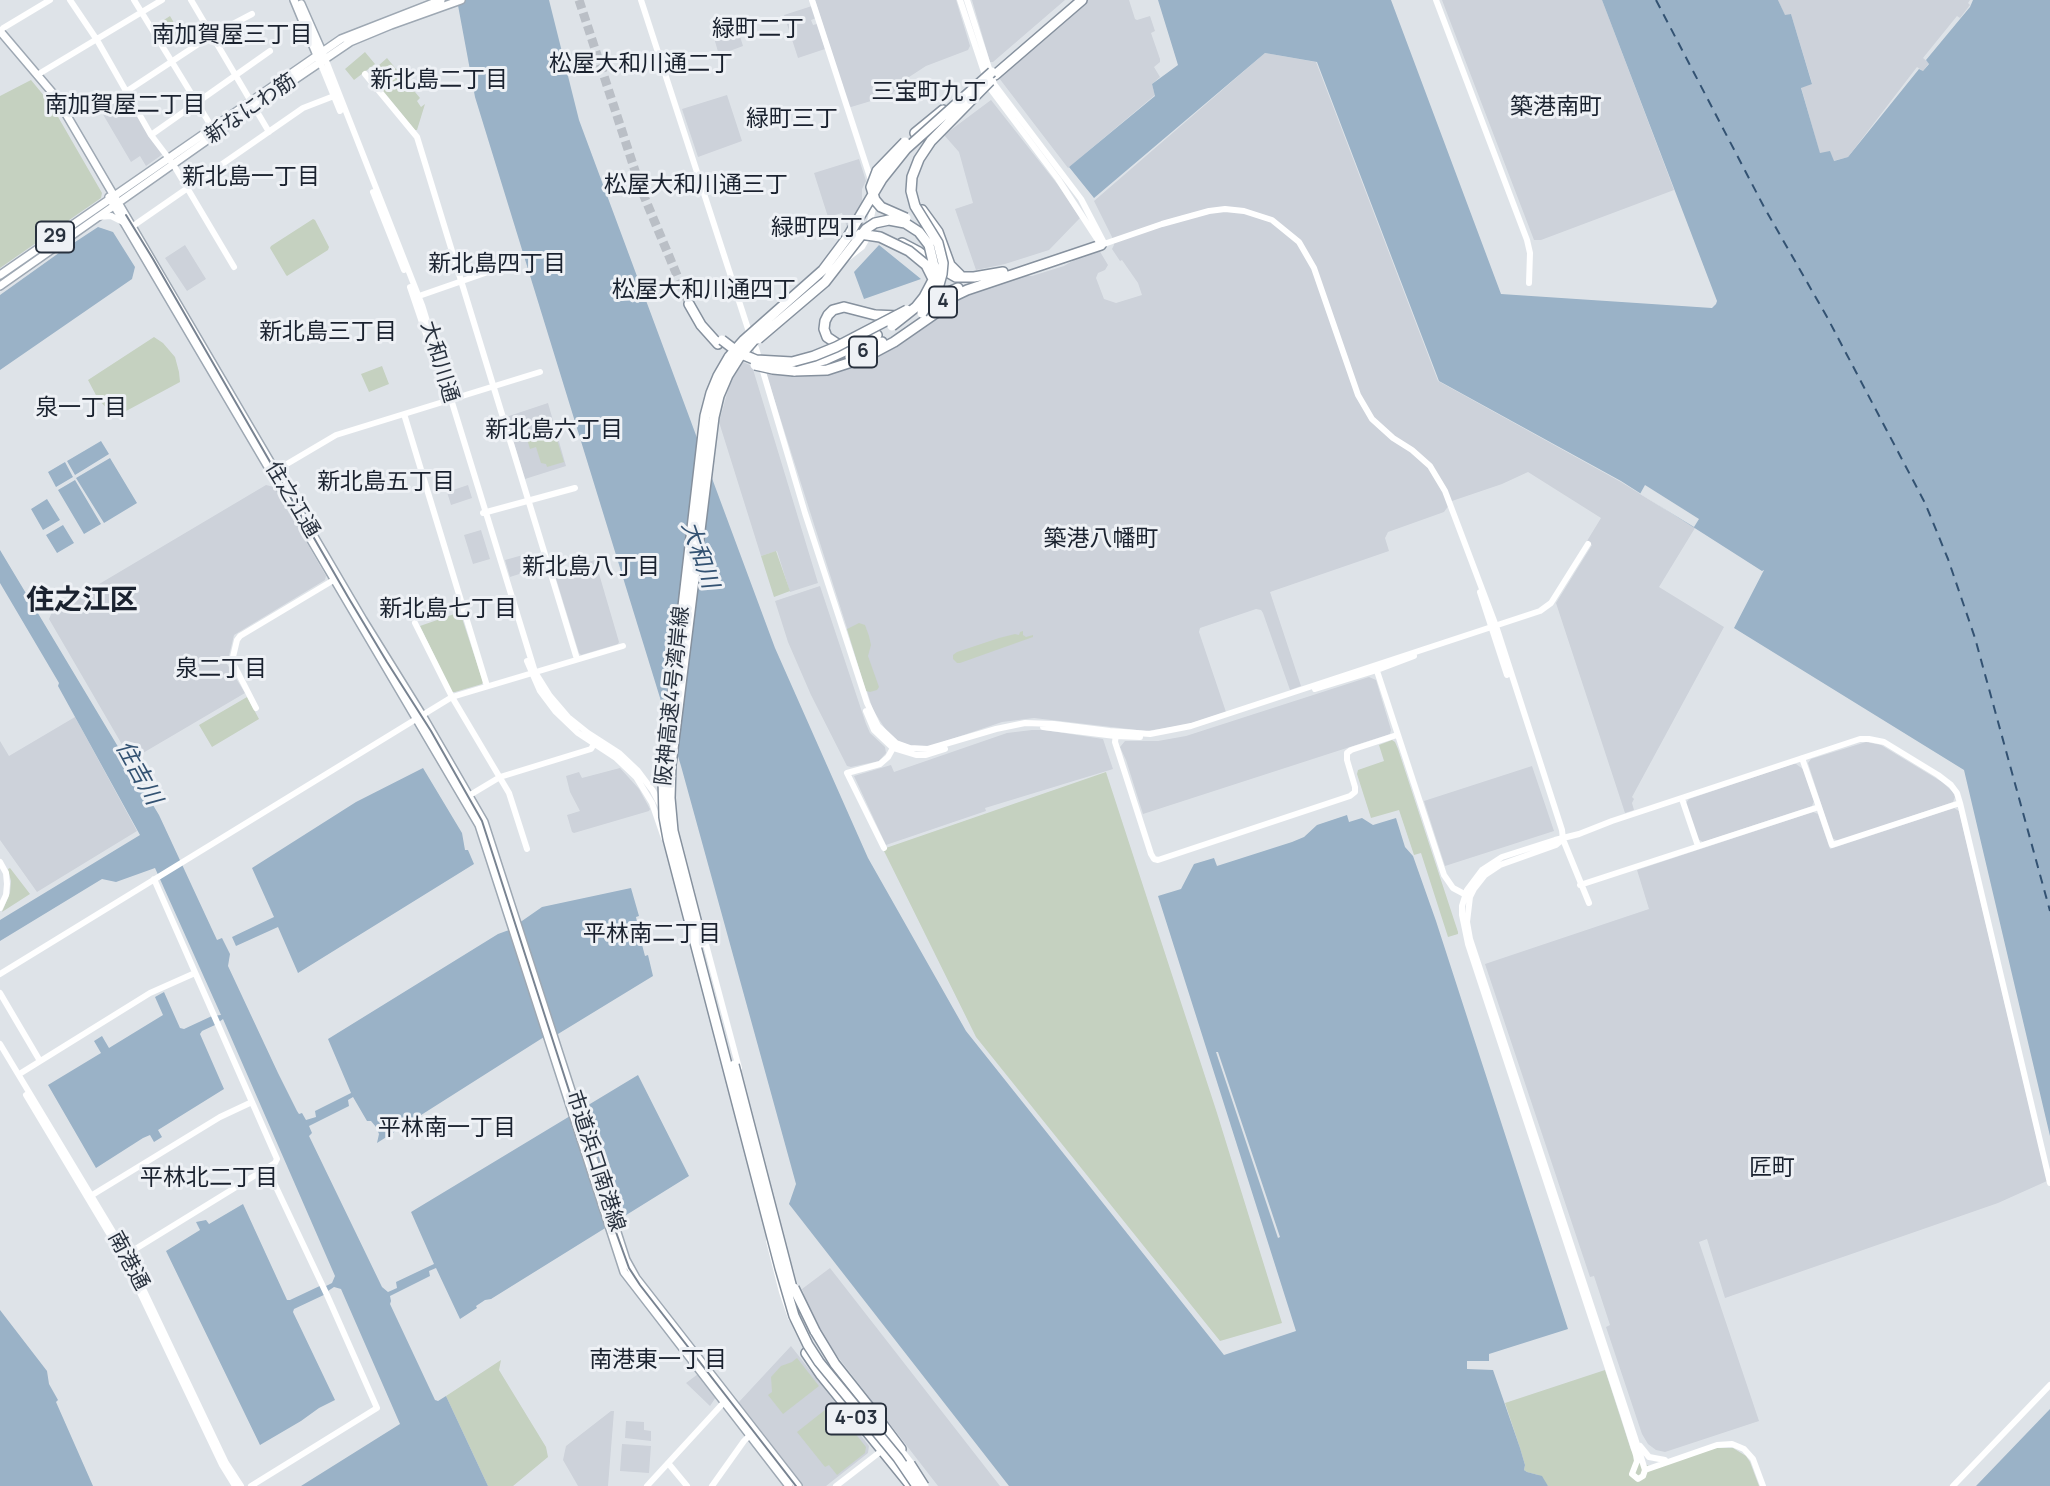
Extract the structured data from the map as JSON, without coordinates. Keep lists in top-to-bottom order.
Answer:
{
  "streets": {
    "highway": [
      "4",
      "6",
      "阪神高速4号湾岸線",
      "4-03"
    ],
    "main road": [
      "新なにわ筋",
      "29",
      "住之江通",
      "市道浜口南港線"
    ],
    "street": ["大和川通", "南港通"]
  },
  "crossings": [
    ["新なにわ筋", "29"],
    ["新なにわ筋", "大和川通"],
    ["新なにわ筋", "住之江通"],
    ["4", "6"],
    ["4", "阪神高速4号湾岸線"],
    ["住之江通", "市道浜口南港線"],
    ["阪神高速4号湾岸線", "4-03"]
  ],
  "districts": [
    "緑町二丁",
    "南加賀屋三丁目",
    "松屋大和川通二丁",
    "新北島二丁目",
    "三宝町九丁",
    "南加賀屋二丁目",
    "築港南町",
    "緑町三丁",
    "新北島一丁目",
    "松屋大和川通三丁",
    "緑町四丁",
    "新北島四丁目",
    "松屋大和川通四丁",
    "新北島三丁目",
    "泉一丁目",
    "新北島六丁目",
    "新北島五丁目",
    "築港八幡町",
    "新北島八丁目",
    "住之江区",
    "新北島七丁目",
    "泉二丁目",
    "平林南二丁目",
    "平林南一丁目",
    "匠町",
    "平林北二丁目",
    "南港東一丁目"
  ],
  "water": ["大和川", "住吉川"]
}
